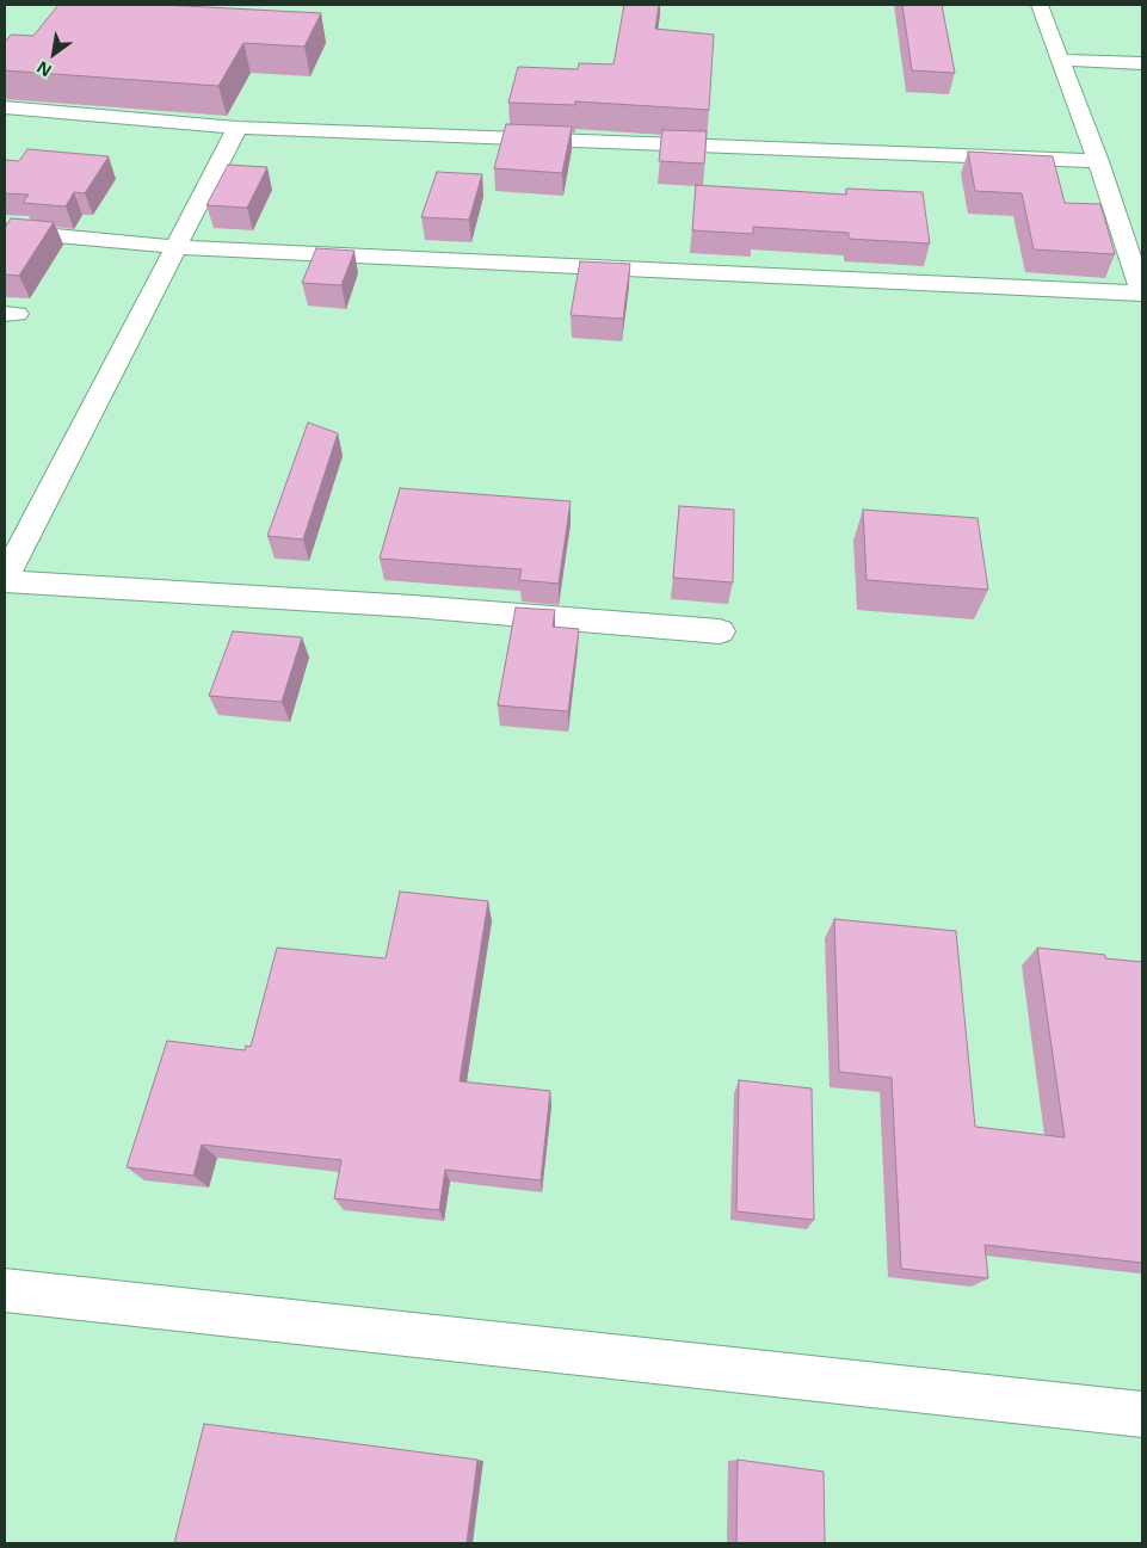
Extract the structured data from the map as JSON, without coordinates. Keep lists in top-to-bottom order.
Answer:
{
  "north": "bottom left"
}
